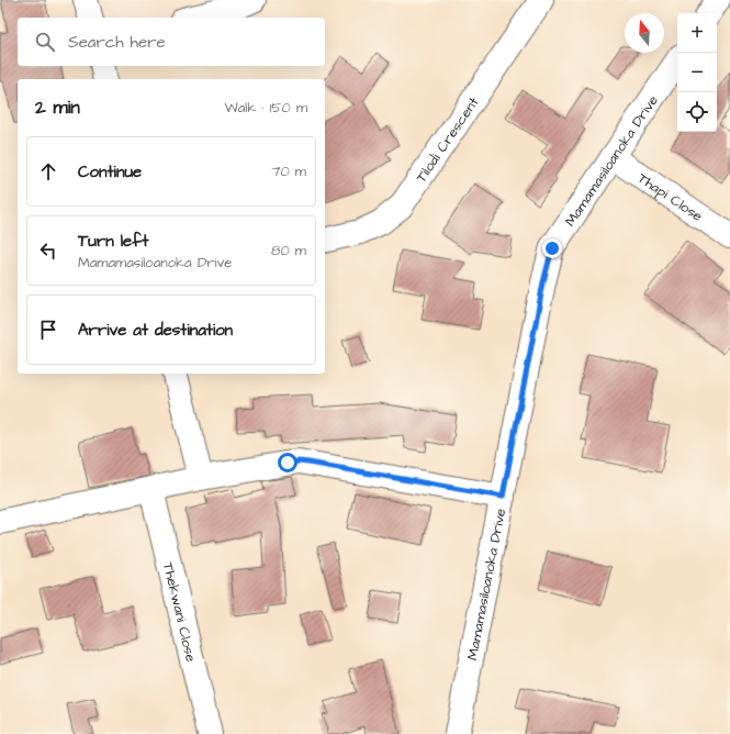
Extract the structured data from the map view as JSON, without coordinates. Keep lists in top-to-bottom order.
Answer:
{
  "streets": {
    "street": [
      "Tilodi Crescent",
      "Mamamasiloanoka Drive",
      "Thapi Close",
      "Thekwani Close"
    ]
  },
  "crossings": [
    ["Mamamasiloanoka Drive", "Thapi Close"]
  ],
  "north": "top",
  "page": {
    "map_buttons": ["+", "−"],
    "search": "Search here",
    "heading": ["2 min", "Walk · 150 m"],
    "list": [
      ["Continue", "70 m"],
      ["Turn left", "Mamamasiloanoka Drive", "80 m"],
      "Arrive at destination"
    ]
  }
}
